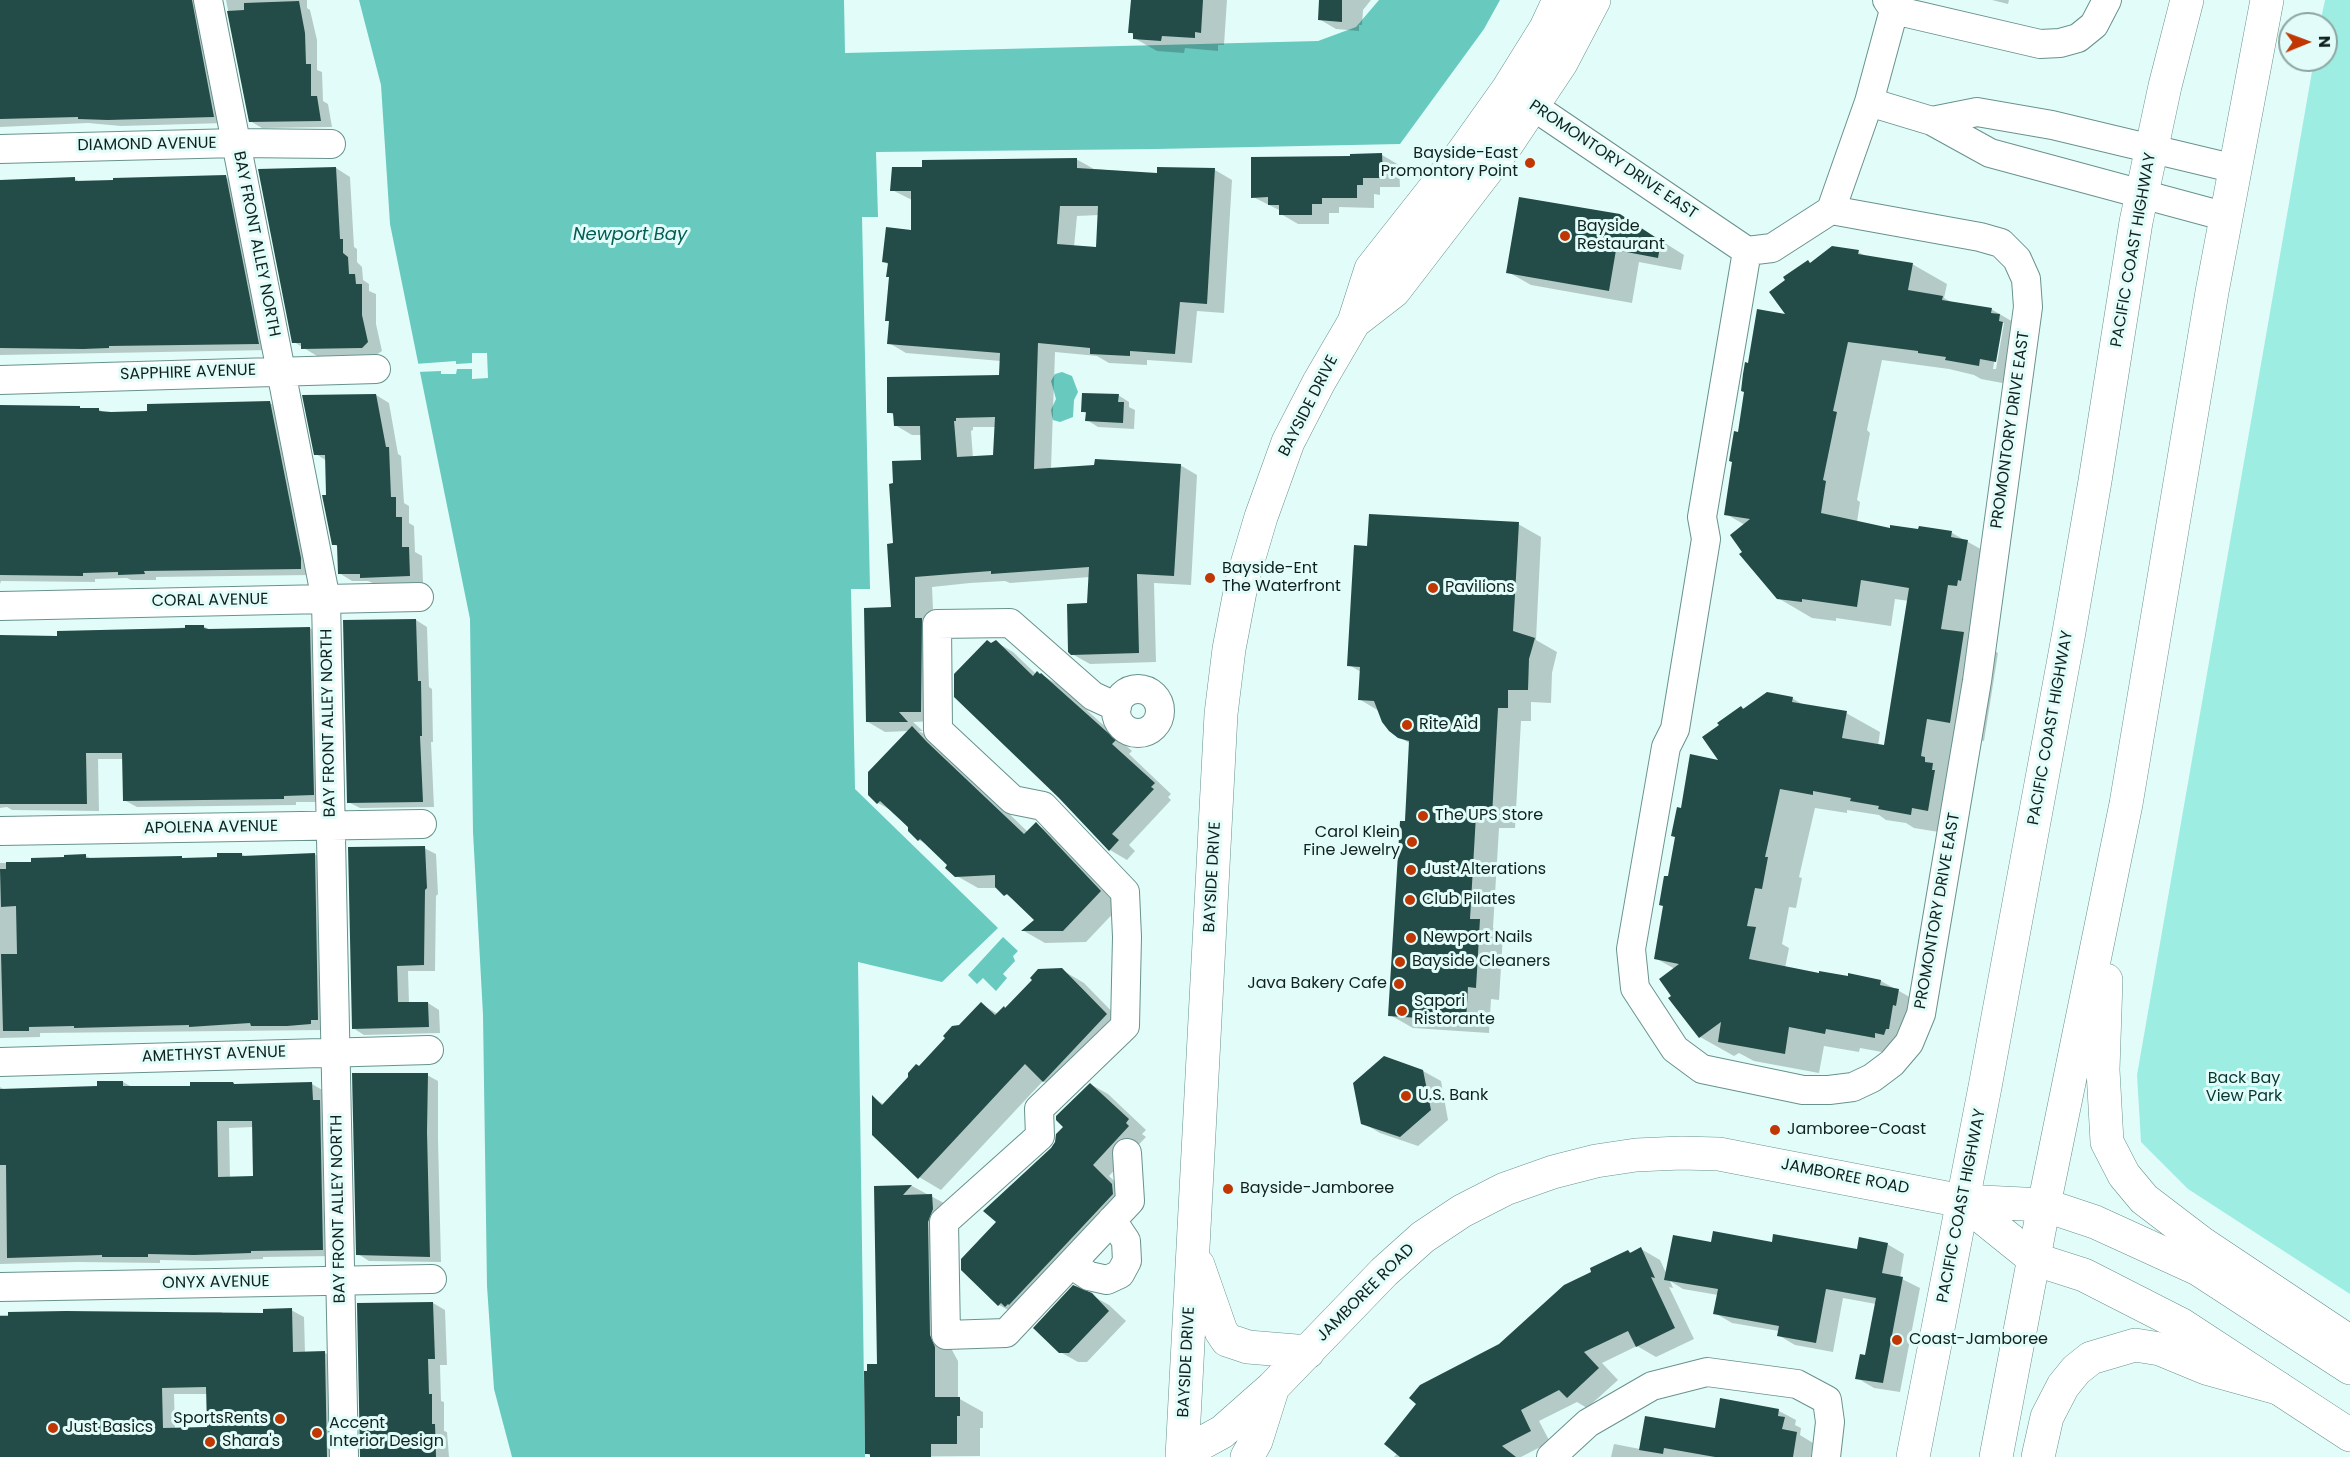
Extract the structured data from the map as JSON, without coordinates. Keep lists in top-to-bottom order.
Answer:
{
  "streets": {
    "main road": ["PACIFIC COAST HIGHWAY", "BAYSIDE DRIVE", "JAMBOREE ROAD"],
    "street": [
      "DIAMOND AVENUE",
      "PROMONTORY DRIVE EAST",
      "BAY FRONT ALLEY NORTH",
      "SAPPHIRE AVENUE",
      "CORAL AVENUE",
      "APOLENA AVENUE",
      "AMETHYST AVENUE",
      "ONYX AVENUE"
    ]
  },
  "crossings": [
    ["DIAMOND AVENUE", "BAY FRONT ALLEY NORTH"],
    ["PROMONTORY DRIVE EAST", "BAYSIDE DRIVE"],
    ["BAY FRONT ALLEY NORTH", "SAPPHIRE AVENUE"],
    ["BAY FRONT ALLEY NORTH", "CORAL AVENUE"],
    ["BAY FRONT ALLEY NORTH", "APOLENA AVENUE"],
    ["BAY FRONT ALLEY NORTH", "AMETHYST AVENUE"],
    ["BAY FRONT ALLEY NORTH", "ONYX AVENUE"],
    ["PACIFIC COAST HIGHWAY", "JAMBOREE ROAD"],
    ["BAYSIDE DRIVE", "JAMBOREE ROAD"]
  ],
  "water": ["Newport Bay"],
  "parks": ["Back Bay View Park"],
  "places": [
    "Bayside-East Promontory Point",
    "Bayside Restaurant",
    "Bayside-Ent The Waterfront",
    "Pavilions",
    "Rite Aid",
    "The UPS Store",
    "Carol Klein Fine Jewelry",
    "Just Alterations",
    "Club Pilates",
    "Newport Nails",
    "Bayside Cleaners",
    "Java Bakery Cafe",
    "Sapori Ristorante",
    "U.S. Bank",
    "Jamboree-Coast",
    "Bayside-Jamboree",
    "Coast-Jamboree",
    "SportsRents",
    "Just Basics",
    "Accent Interior Design",
    "Shara's"
  ],
  "north": "right"
}
